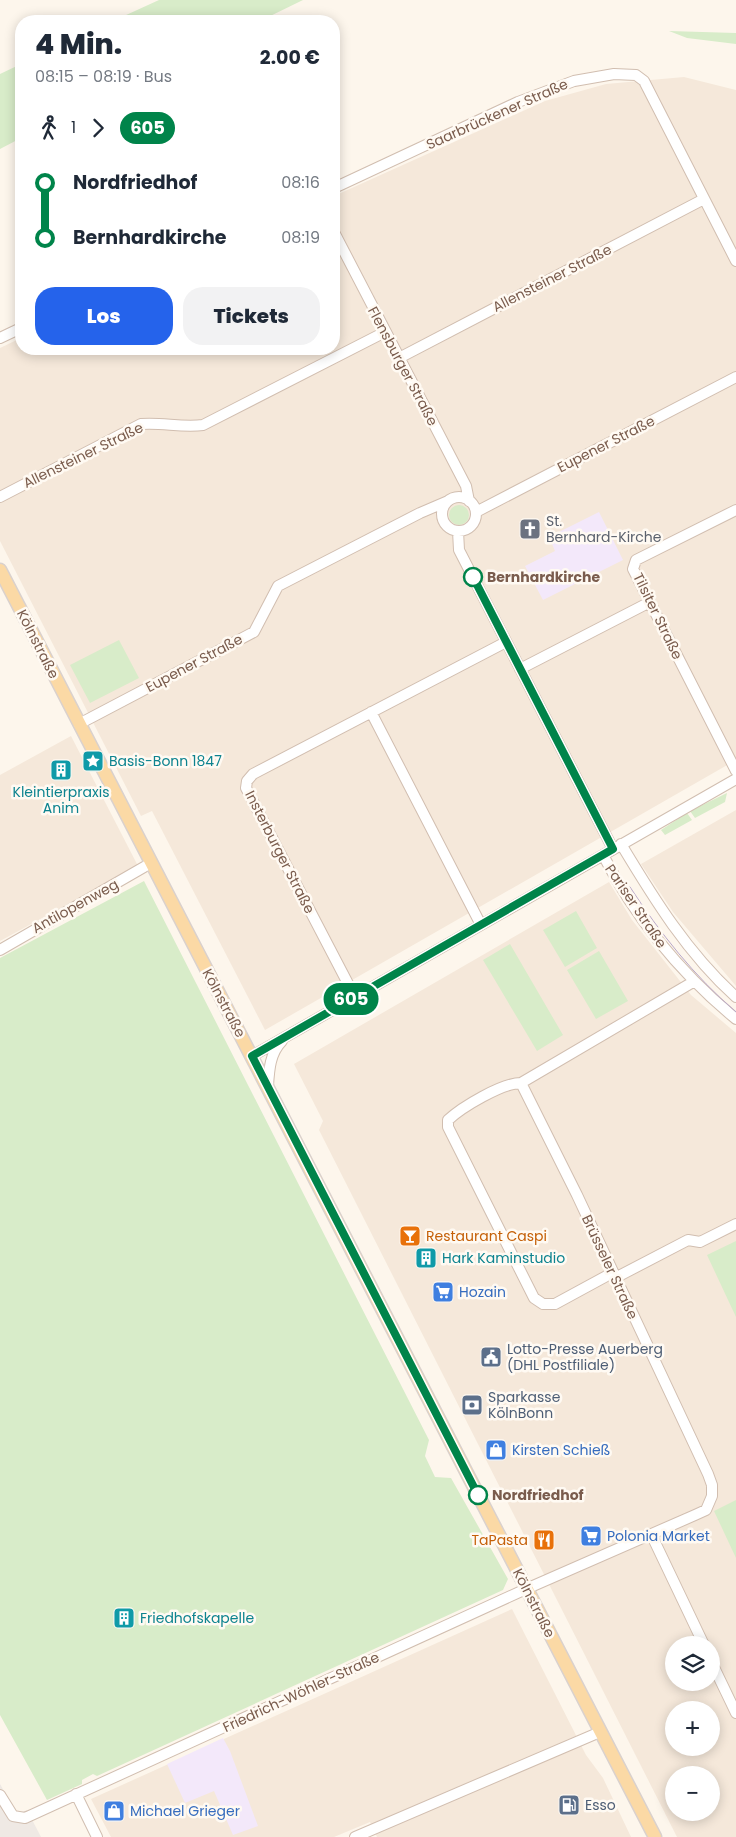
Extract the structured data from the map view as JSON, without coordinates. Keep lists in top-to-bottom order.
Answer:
{
  "streets": {
    "main road": ["Kölnstraße"],
    "street": [
      "Saarbrückener Straße",
      "Allensteiner Straße",
      "Flensburger Straße",
      "Eupener Straße",
      "Tilsiter Straße",
      "Insterburger Straße",
      "Antilopenweg",
      "Pariser Straße",
      "Brüsseler Straße",
      "Friedrich-Wöhler-Straße"
    ]
  },
  "crossings": [
    ["Saarbrückener Straße", "Allensteiner Straße"],
    ["Allensteiner Straße", "Flensburger Straße"],
    ["Flensburger Straße", "Eupener Straße"],
    ["Eupener Straße", "Kölnstraße"],
    ["Kölnstraße", "Antilopenweg"],
    ["Kölnstraße", "Brüsseler Straße"],
    ["Kölnstraße", "Friedrich-Wöhler-Straße"],
    ["Brüsseler Straße", "Friedrich-Wöhler-Straße"]
  ],
  "places": {
    "church": ["St. Bernhard-Kirche"],
    "other": ["Bernhardkirche", "Nordfriedhof"],
    "place": ["Basis-Bonn 1847"],
    "building": ["Kleintierpraxis Anim", "Hark Kaminstudio", "Friedhofskapelle"],
    "bar": ["Restaurant Caspi"],
    "supermarket": ["Hozain", "Polonia Market"],
    "public building": ["Lotto-Presse Auerberg (DHL Postfiliale)"],
    "bank": ["Sparkasse KölnBonn"],
    "shop": ["Kirsten Schieß", "Michael Grieger"],
    "restaurant": ["TaPasta"],
    "fuel station": ["Esso"]
  },
  "lines": ["bus line 605"],
  "page": {
    "on_map": "605",
    "heading": ["4 Min.", "08:15 – 08:19 · Bus", "2.00 €"],
    "legs": ["1", "605"],
    "list": [
      {
        "name": "Nordfriedhof",
        "value": "08:16"
      },
      {
        "name": "Bernhardkirche",
        "value": "08:19"
      }
    ],
    "buttons": ["Los", "Tickets"],
    "map_buttons": ["+", "−"]
  }
}
